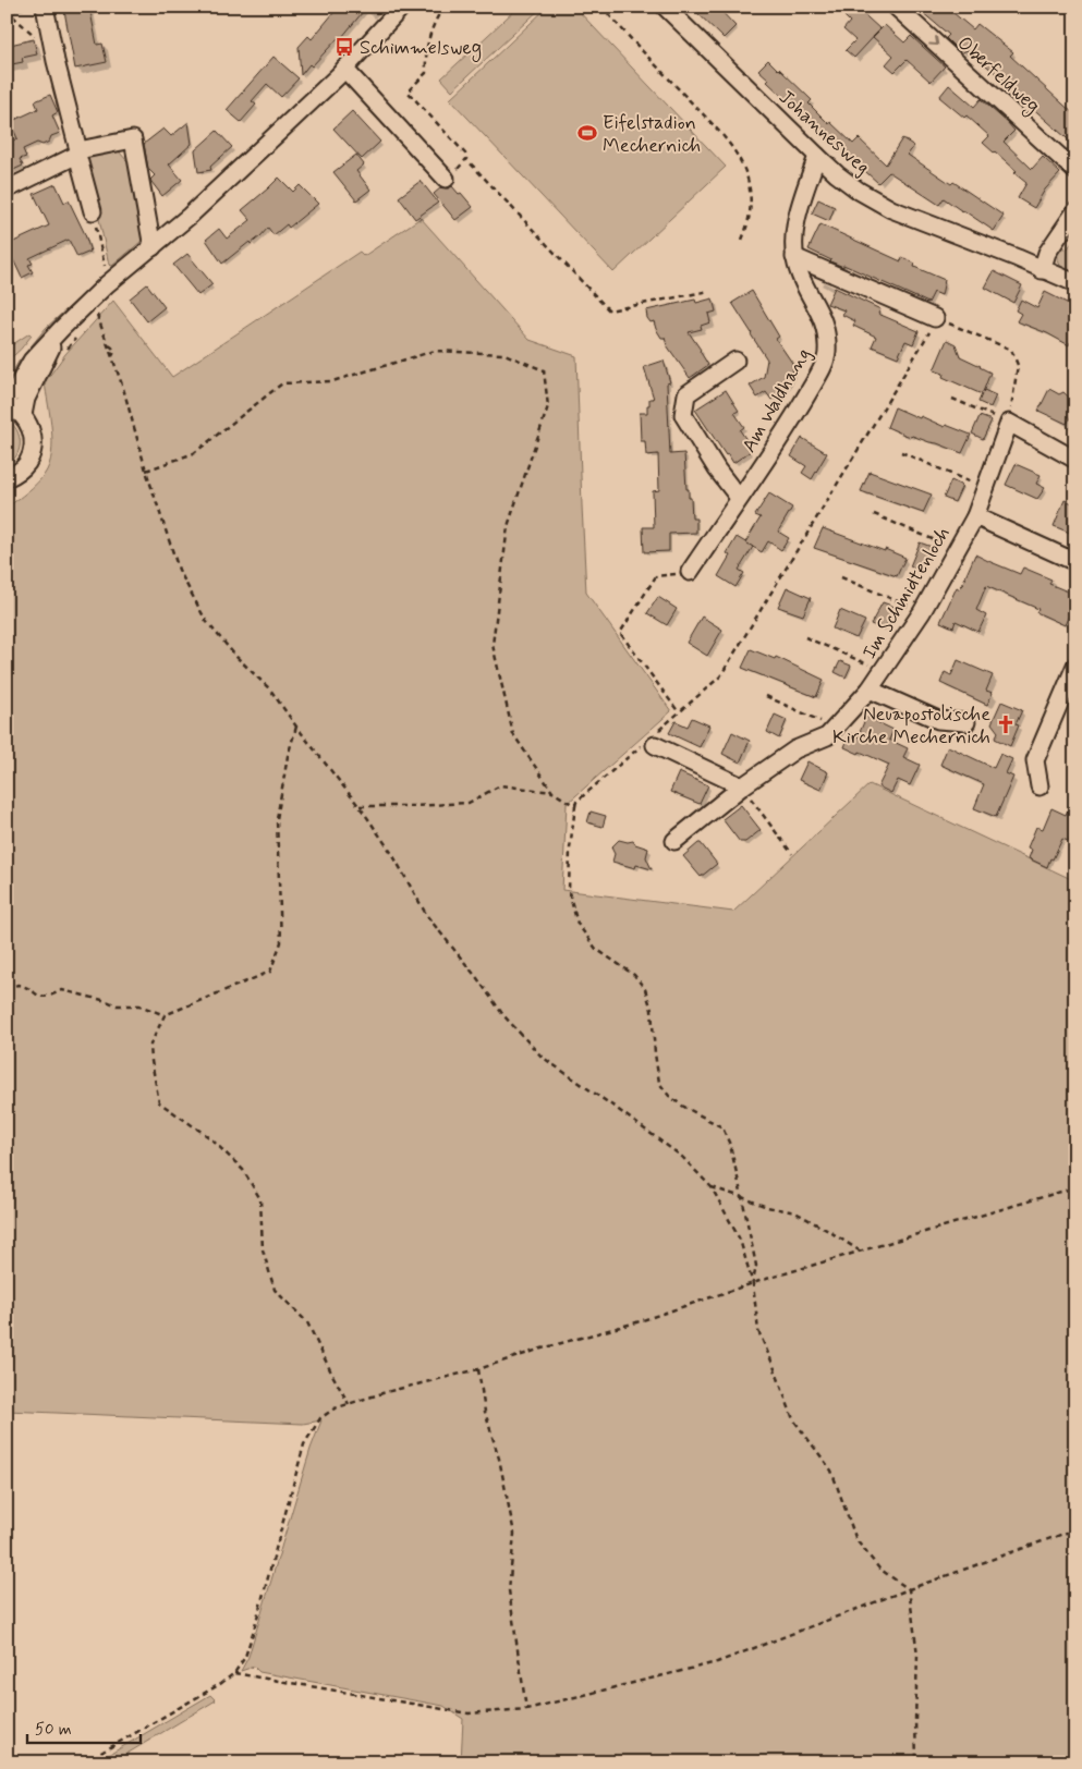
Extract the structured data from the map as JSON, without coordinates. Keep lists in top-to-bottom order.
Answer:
{
  "streets": {
    "street": [
      "Oberfeldweg",
      "Johannesweg",
      "Am Waldhang",
      "Im Schmidtenloch"
    ]
  },
  "crossings": [
    ["Johannesweg", "Am Waldhang"]
  ],
  "one_way": ["Oberfeldweg"],
  "places": {
    "bus stop": ["Schimmelsweg"],
    "sports": ["Eifelstadion Mechernich"],
    "church": ["Neuapostolische Kirche Mechernich"]
  },
  "scale_bar": "50 m"
}
